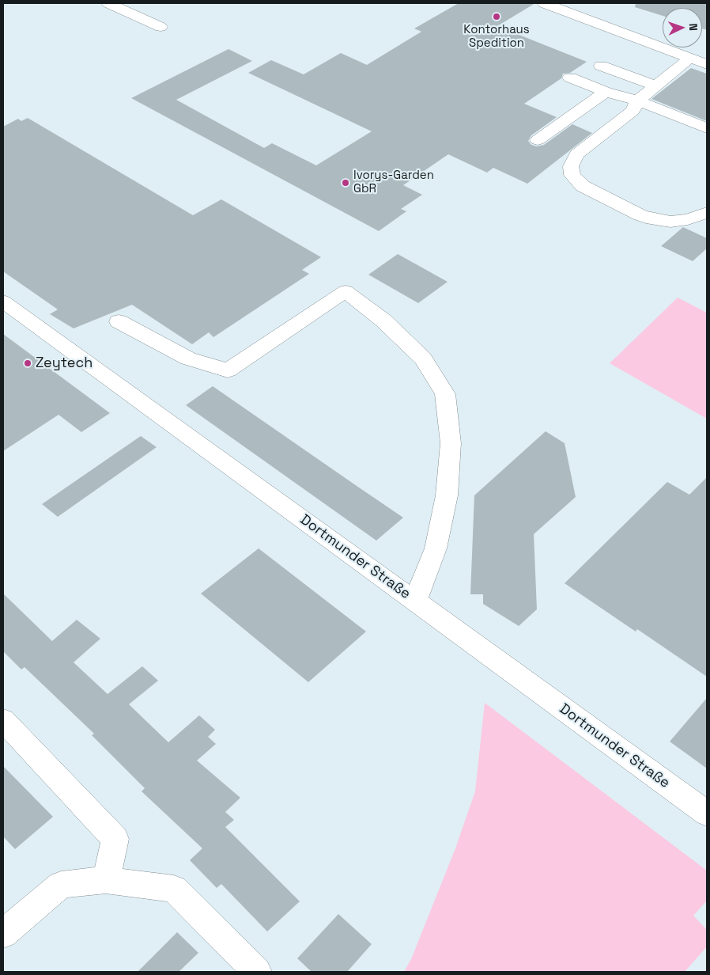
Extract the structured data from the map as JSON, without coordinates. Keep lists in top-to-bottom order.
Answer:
{
  "streets": {
    "street": ["Dortmunder Straße"]
  },
  "places": ["Kontorhaus Spedition", "Ivorys-Garden GbR", "Zeytech"],
  "north": "right"
}
